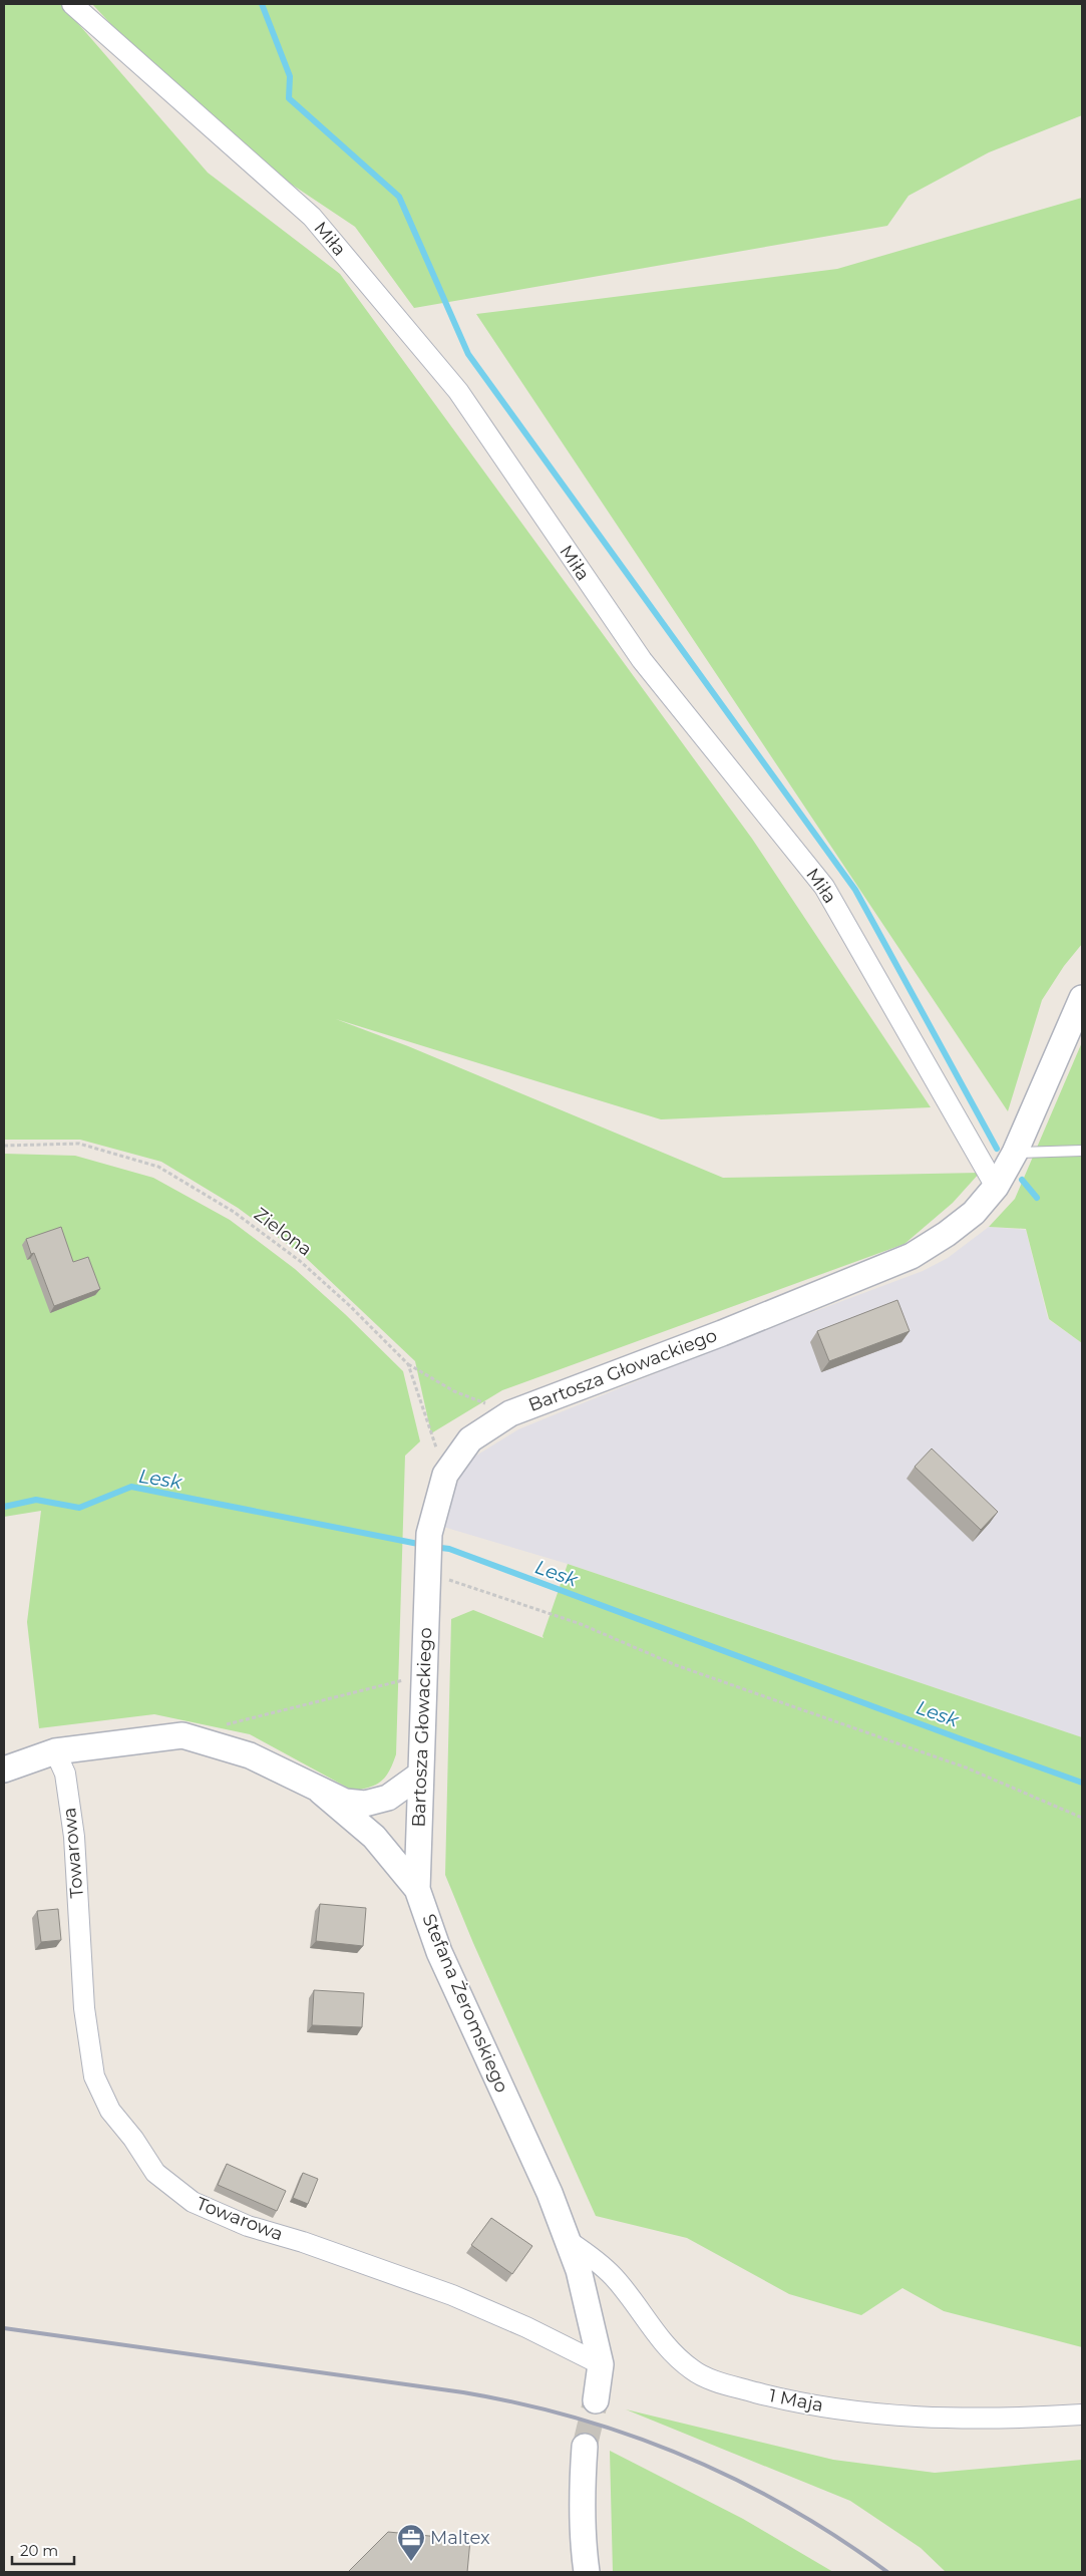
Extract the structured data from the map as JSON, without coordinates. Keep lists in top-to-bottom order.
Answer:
{
  "streets": {
    "street": [
      "Miła",
      "Bartosza Głowackiego",
      "Towarowa",
      "Stefana Żeromskiego",
      "1 Maja"
    ],
    "path": ["Zielona"]
  },
  "crossings": [
    ["Miła", "Bartosza Głowackiego"],
    ["Zielona", "Bartosza Głowackiego"],
    ["Bartosza Głowackiego", "Stefana Żeromskiego"],
    ["Towarowa", "Stefana Żeromskiego"],
    ["Stefana Żeromskiego", "1 Maja"]
  ],
  "water": ["Lesk"],
  "places": {
    "office": ["Maltex"]
  },
  "scale_bar": "20 m"
}
